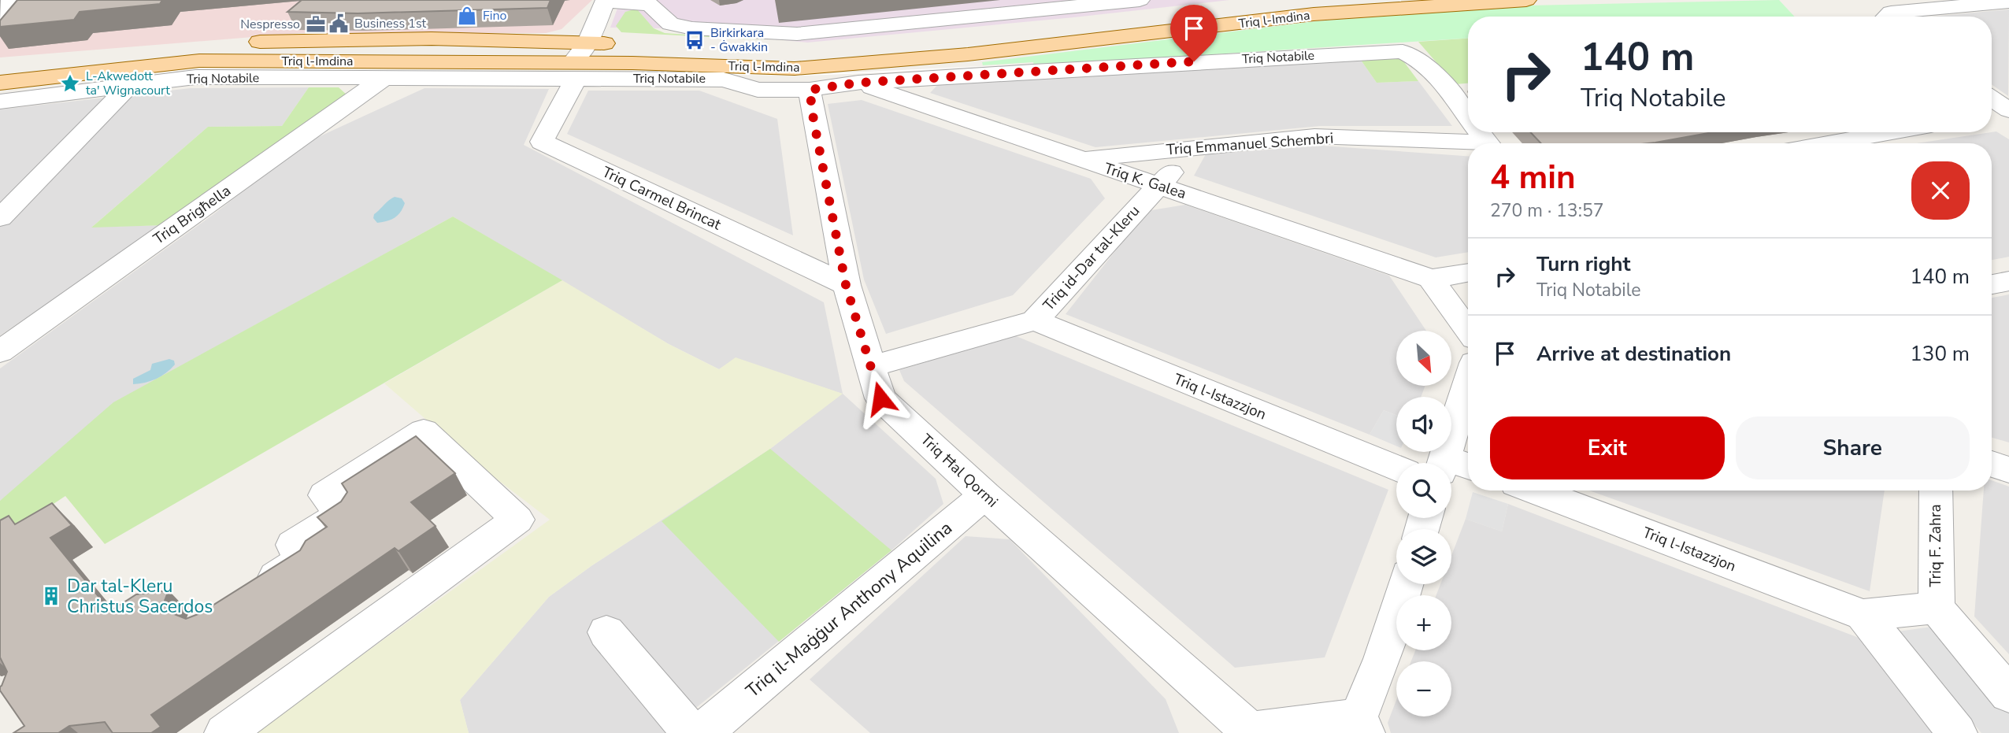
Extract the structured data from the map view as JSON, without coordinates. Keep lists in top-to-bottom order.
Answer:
{
  "streets": {
    "main road": ["Triq l-Imdina"],
    "street": [
      "Triq Notabile",
      "Triq Emmanuel Schembri",
      "Triq K. Galea",
      "Triq Carmel Brincat",
      "Triq Brigħella",
      "Triq id-Dar tal-Kleru",
      "Triq l-Istazzjon",
      "Triq Ħal Qormi",
      "Triq F. Zahra",
      "Triq il-Maġġur Anthony Aquilina"
    ]
  },
  "crossings": [
    ["Triq l-Imdina", "Triq Notabile"],
    ["Triq l-Imdina", "Triq Carmel Brincat"],
    ["Triq Notabile", "Triq K. Galea"],
    ["Triq Notabile", "Triq Carmel Brincat"],
    ["Triq Notabile", "Triq Brigħella"],
    ["Triq Notabile", "Triq Ħal Qormi"],
    ["Triq Emmanuel Schembri", "Triq K. Galea"],
    ["Triq Emmanuel Schembri", "Triq id-Dar tal-Kleru"],
    ["Triq K. Galea", "Triq id-Dar tal-Kleru"],
    ["Triq Carmel Brincat", "Triq Ħal Qormi"],
    ["Triq id-Dar tal-Kleru", "Triq l-Istazzjon"],
    ["Triq id-Dar tal-Kleru", "Triq Ħal Qormi"],
    ["Triq Ħal Qormi", "Triq il-Maġġur Anthony Aquilina"]
  ],
  "places": {
    "shop": ["Fino"],
    "public building": ["Business 1st"],
    "office": ["Nespresso"],
    "bus stop": ["Birkirkara - Ġwakkin"],
    "place": ["L-Akwedott ta' Wignacourt"],
    "building": ["Dar tal-Kleru Christus Sacerdos"]
  },
  "north": "bottom right",
  "page": {
    "turn": ["140 m", "Triq Notabile"],
    "heading": ["4 min", "270 m · 13:57"],
    "list": [
      {
        "name": "Turn right",
        "note": "Triq Notabile",
        "value": "140 m"
      },
      {
        "name": "Arrive at destination",
        "value": "130 m"
      }
    ],
    "map_buttons": ["+", "−"],
    "buttons": ["Exit", "Share"]
  }
}
